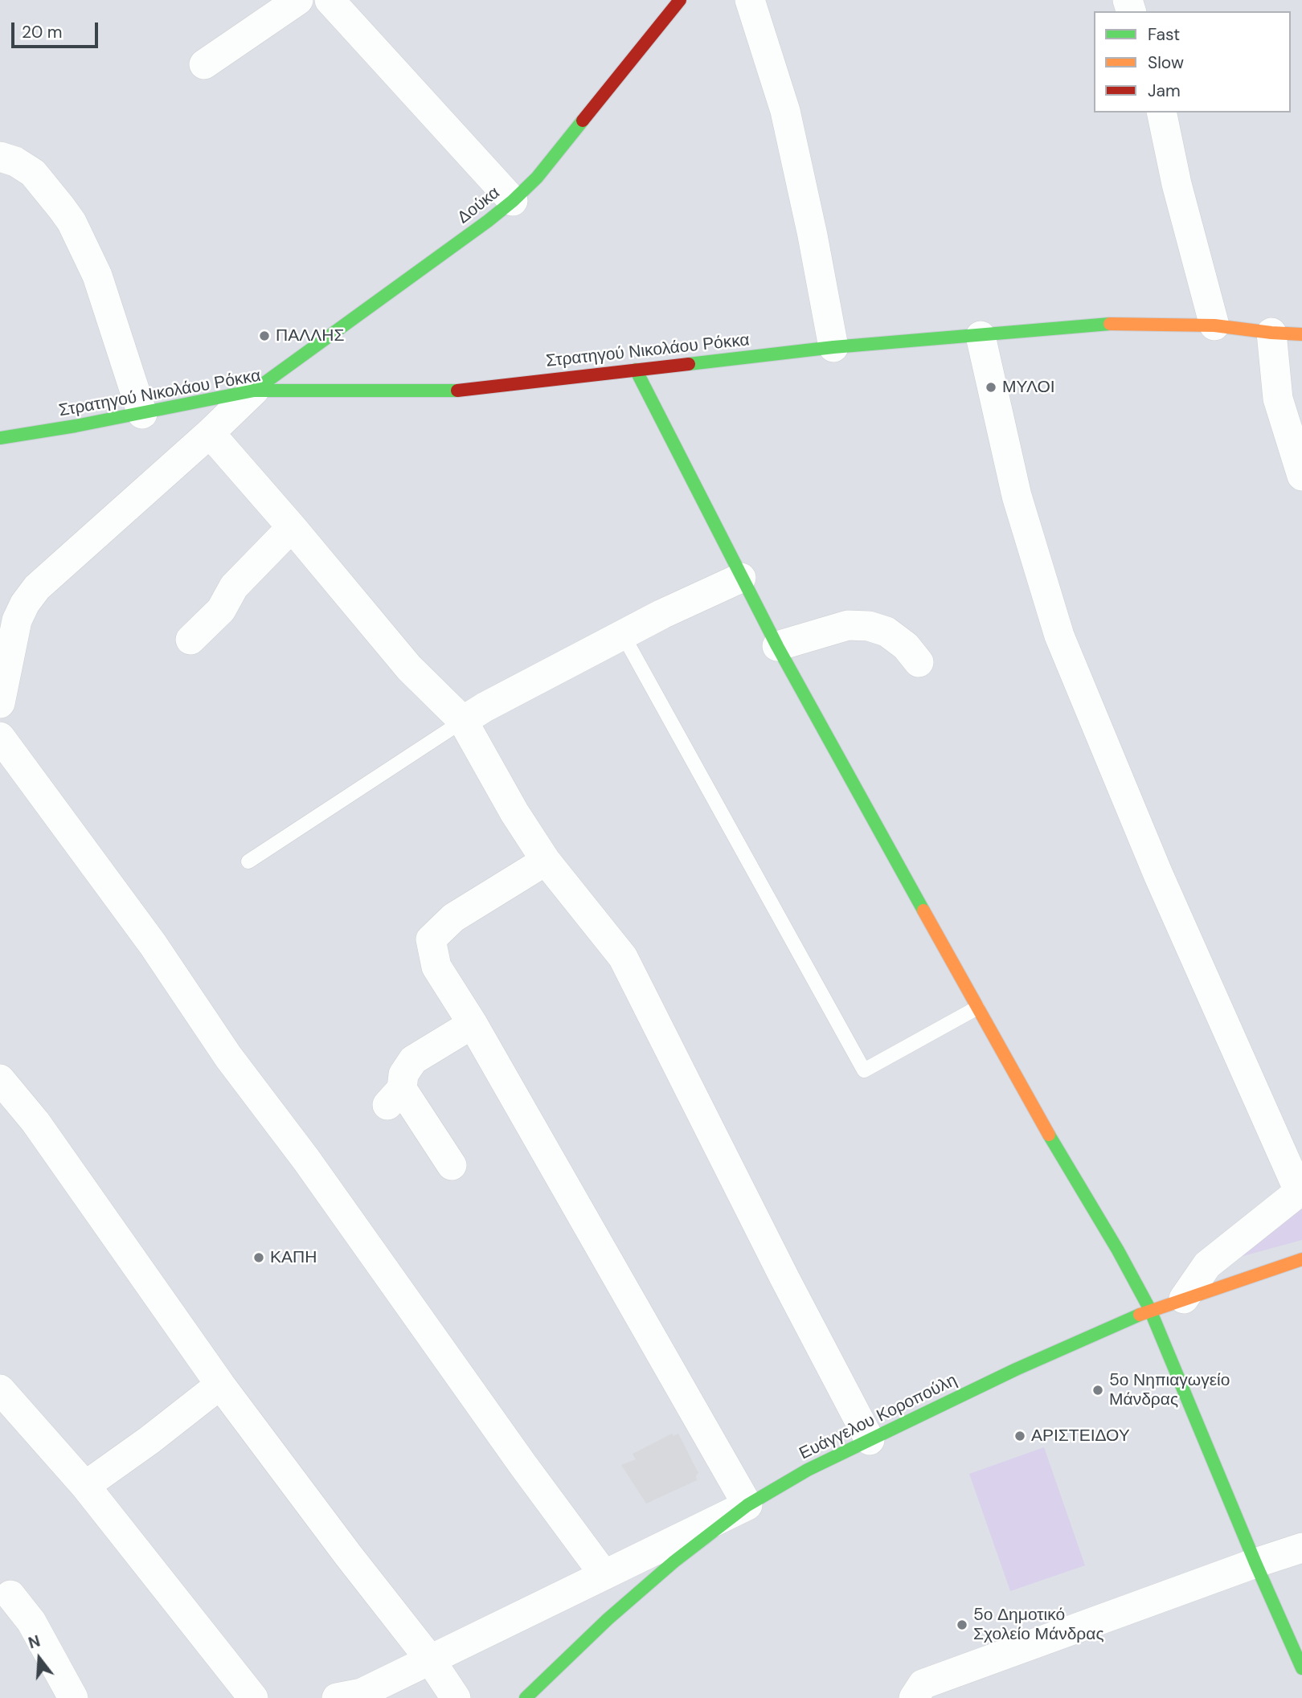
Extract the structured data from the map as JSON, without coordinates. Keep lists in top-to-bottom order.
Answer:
{
  "streets": {
    "street": ["Δούκα", "Στρατηγού Νικολάου Ρόκκα", "Ευάγγελου Κοροπούλη"]
  },
  "crossings": [
    ["Δούκα", "Στρατηγού Νικολάου Ρόκκα"]
  ],
  "places": [
    "ΠΑΛΛΗΣ",
    "ΜΥΛΟΙ",
    "ΚΑΠΗ",
    "5ο Νηπιαγωγείο Μάνδρας",
    "ΑΡΙΣΤΕΙΔΟΥ",
    "5ο Δημοτικό Σχολείο Μάνδρας"
  ],
  "legend": ["Fast", "Slow", "Jam"],
  "scale_bar": "20 m",
  "north": "top"
}
